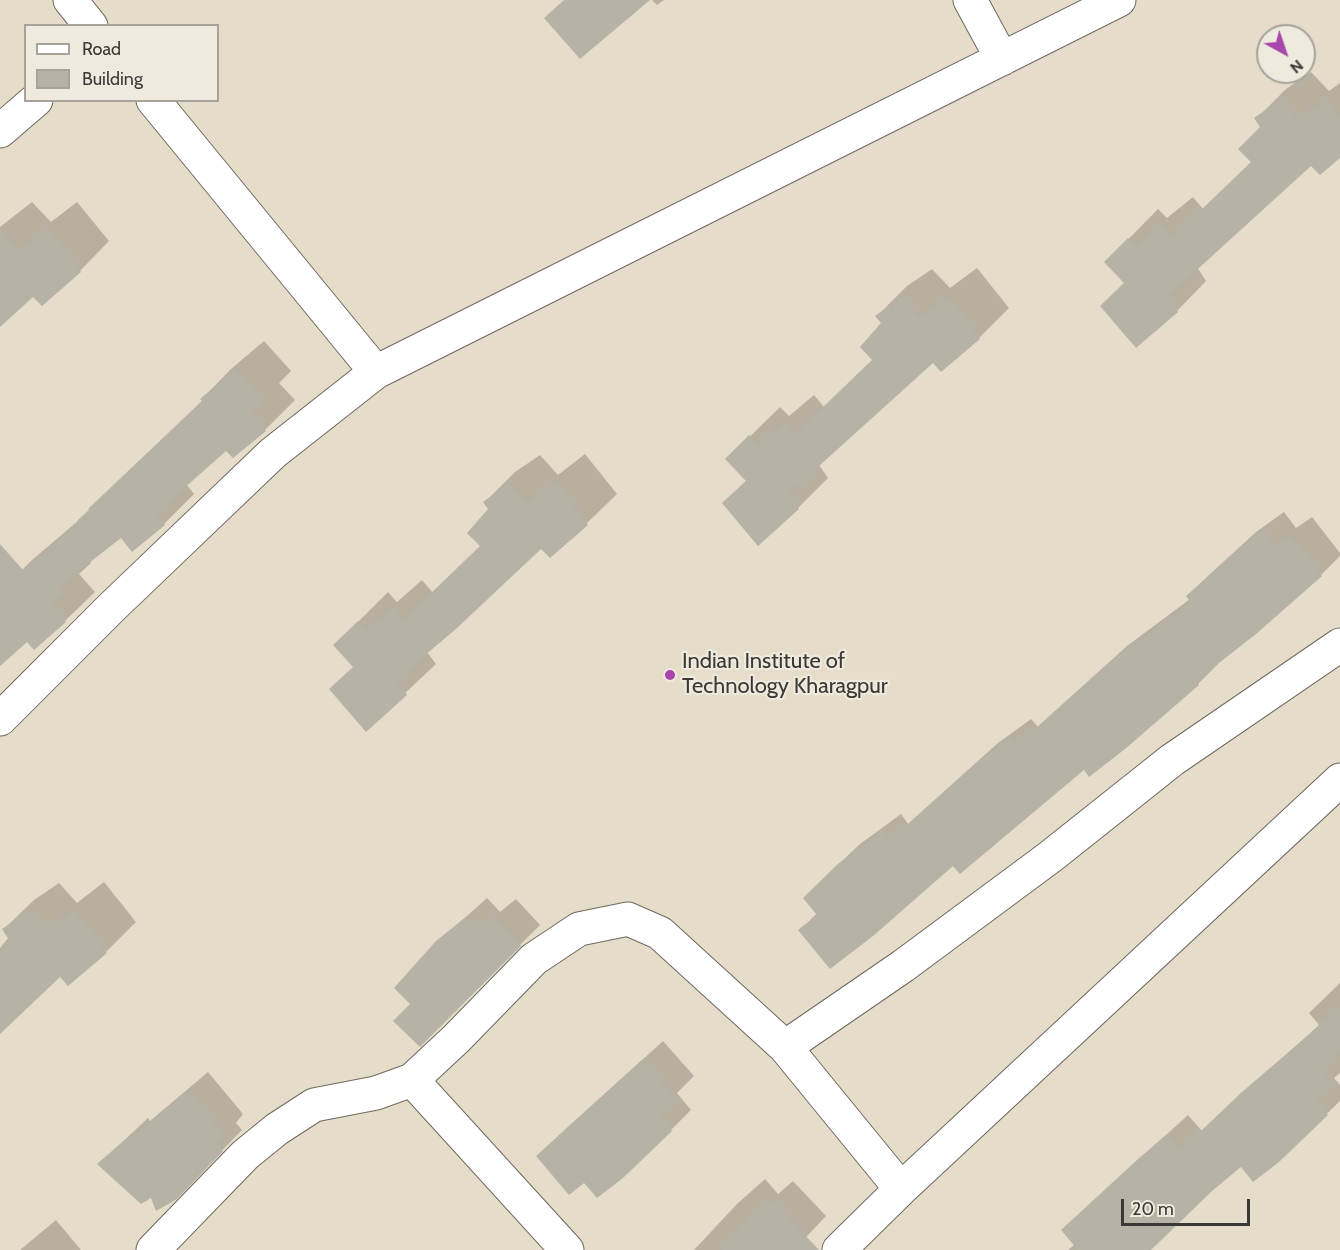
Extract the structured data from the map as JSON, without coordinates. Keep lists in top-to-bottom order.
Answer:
{
  "places": ["Indian Institute of Technology Kharagpur"],
  "legend": ["Road", "Building"],
  "scale_bar": "20 m",
  "north": "bottom right"
}
